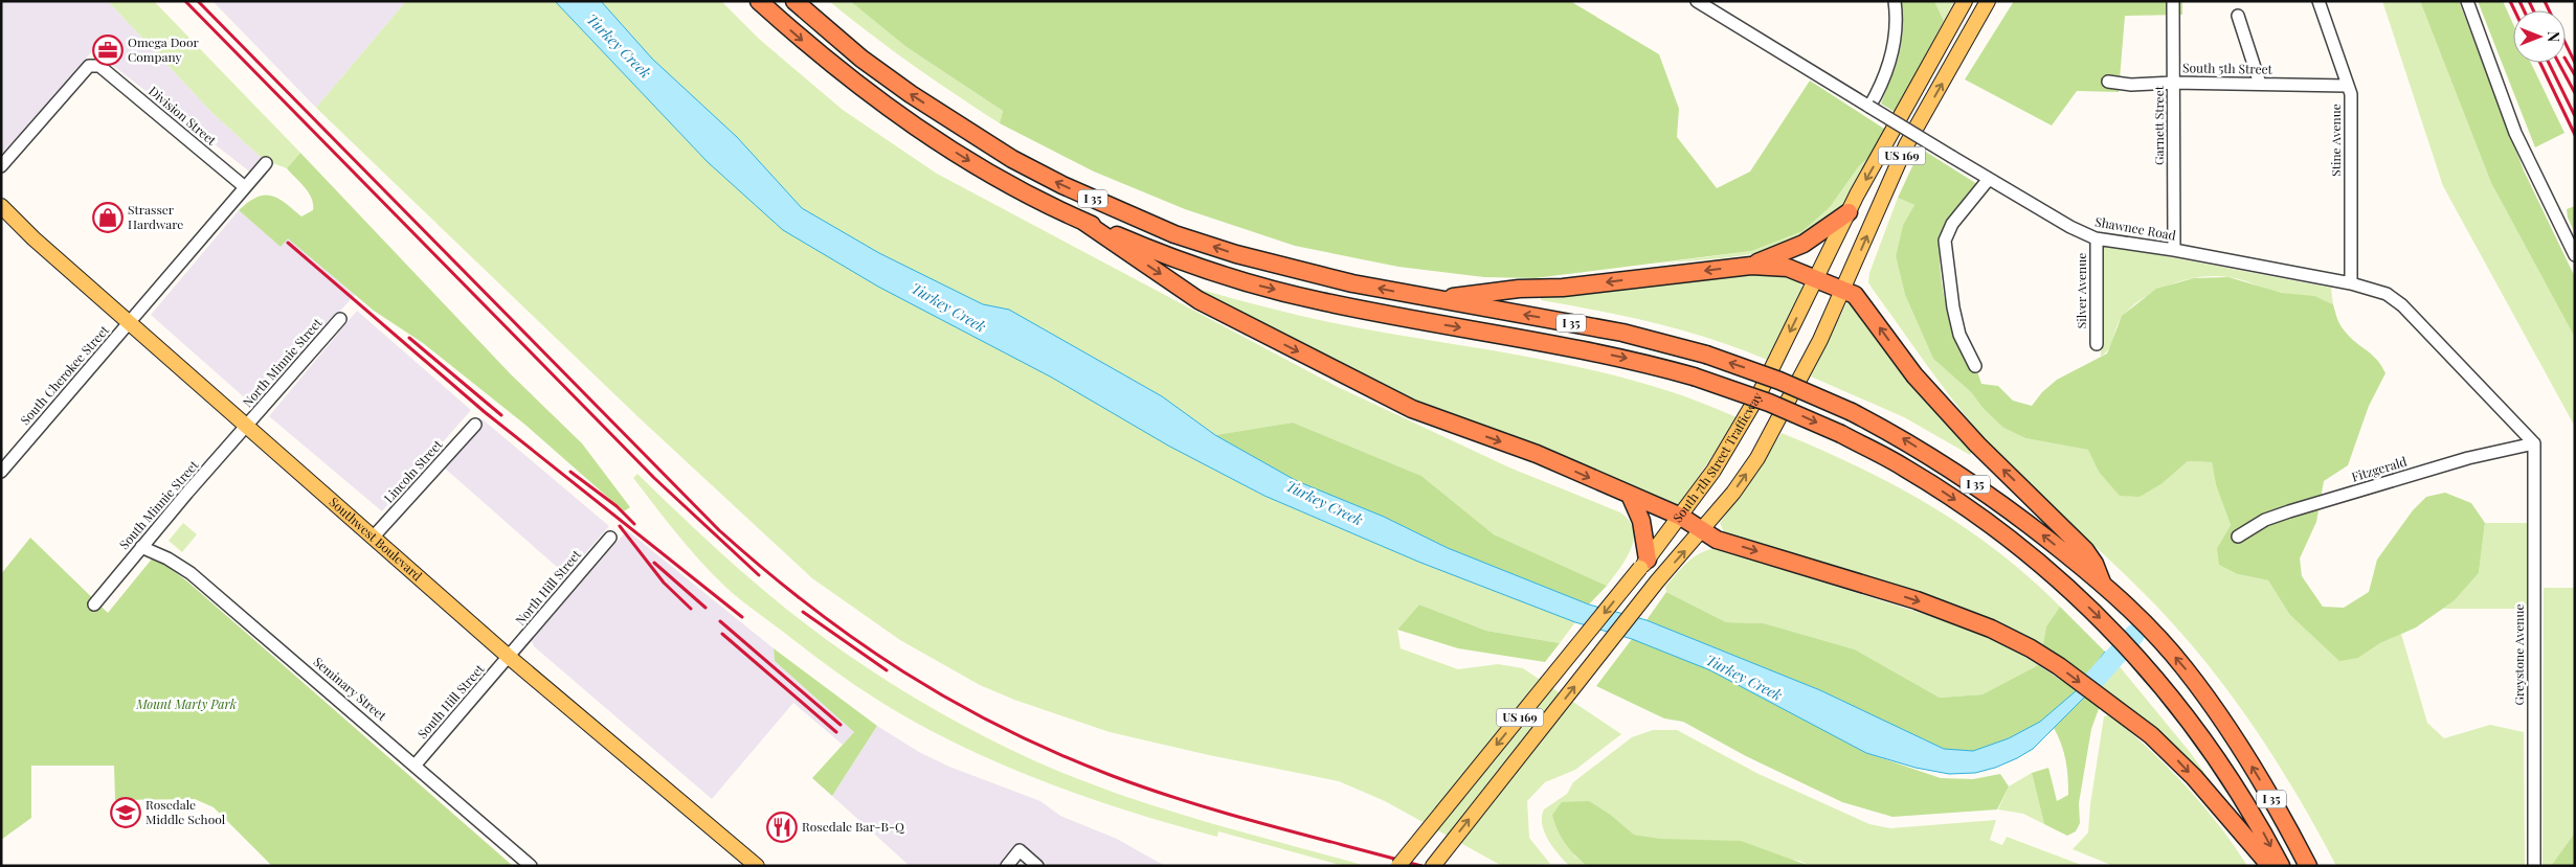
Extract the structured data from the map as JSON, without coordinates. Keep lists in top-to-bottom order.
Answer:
{
  "streets": {
    "highway": ["I 35"],
    "main road": ["US 169", "South 7th Street Trafficway", "Southwest Boulevard"],
    "street": [
      "South 5th Street",
      "Division Street",
      "Garnett Street",
      "Stine Avenue",
      "Shawnee Road",
      "Silver Avenue",
      "North Minnie Street",
      "South Cherokee Street",
      "Fitzgerald",
      "Lincoln Street",
      "South Minnie Street",
      "North Hill Street",
      "Greystone Avenue",
      "Seminary Street",
      "South Hill Street"
    ]
  },
  "crossings": [
    ["South 5th Street", "Garnett Street"],
    ["South 5th Street", "Stine Avenue"],
    ["Division Street", "South Cherokee Street"],
    ["Garnett Street", "Shawnee Road"],
    ["Stine Avenue", "Shawnee Road"],
    ["Shawnee Road", "Silver Avenue"],
    ["Shawnee Road", "Fitzgerald"],
    ["Shawnee Road", "Greystone Avenue"],
    ["North Minnie Street", "South Minnie Street"],
    ["North Minnie Street", "Southwest Boulevard"],
    ["South Cherokee Street", "Southwest Boulevard"],
    ["Fitzgerald", "Greystone Avenue"],
    ["Lincoln Street", "Southwest Boulevard"],
    ["South Minnie Street", "Southwest Boulevard"],
    ["South Minnie Street", "Seminary Street"],
    ["Southwest Boulevard", "North Hill Street"],
    ["Southwest Boulevard", "South Hill Street"],
    ["North Hill Street", "South Hill Street"],
    ["Seminary Street", "South Hill Street"]
  ],
  "water": ["Turkey Creek"],
  "parks": ["Mount Marty Park"],
  "places": {
    "office": ["Omega Door Company"],
    "shop": ["Strasser Hardware"],
    "school or university": ["Rosedale Middle School"],
    "restaurant": ["Rosedale Bar-B-Q"]
  },
  "north": "right"
}
